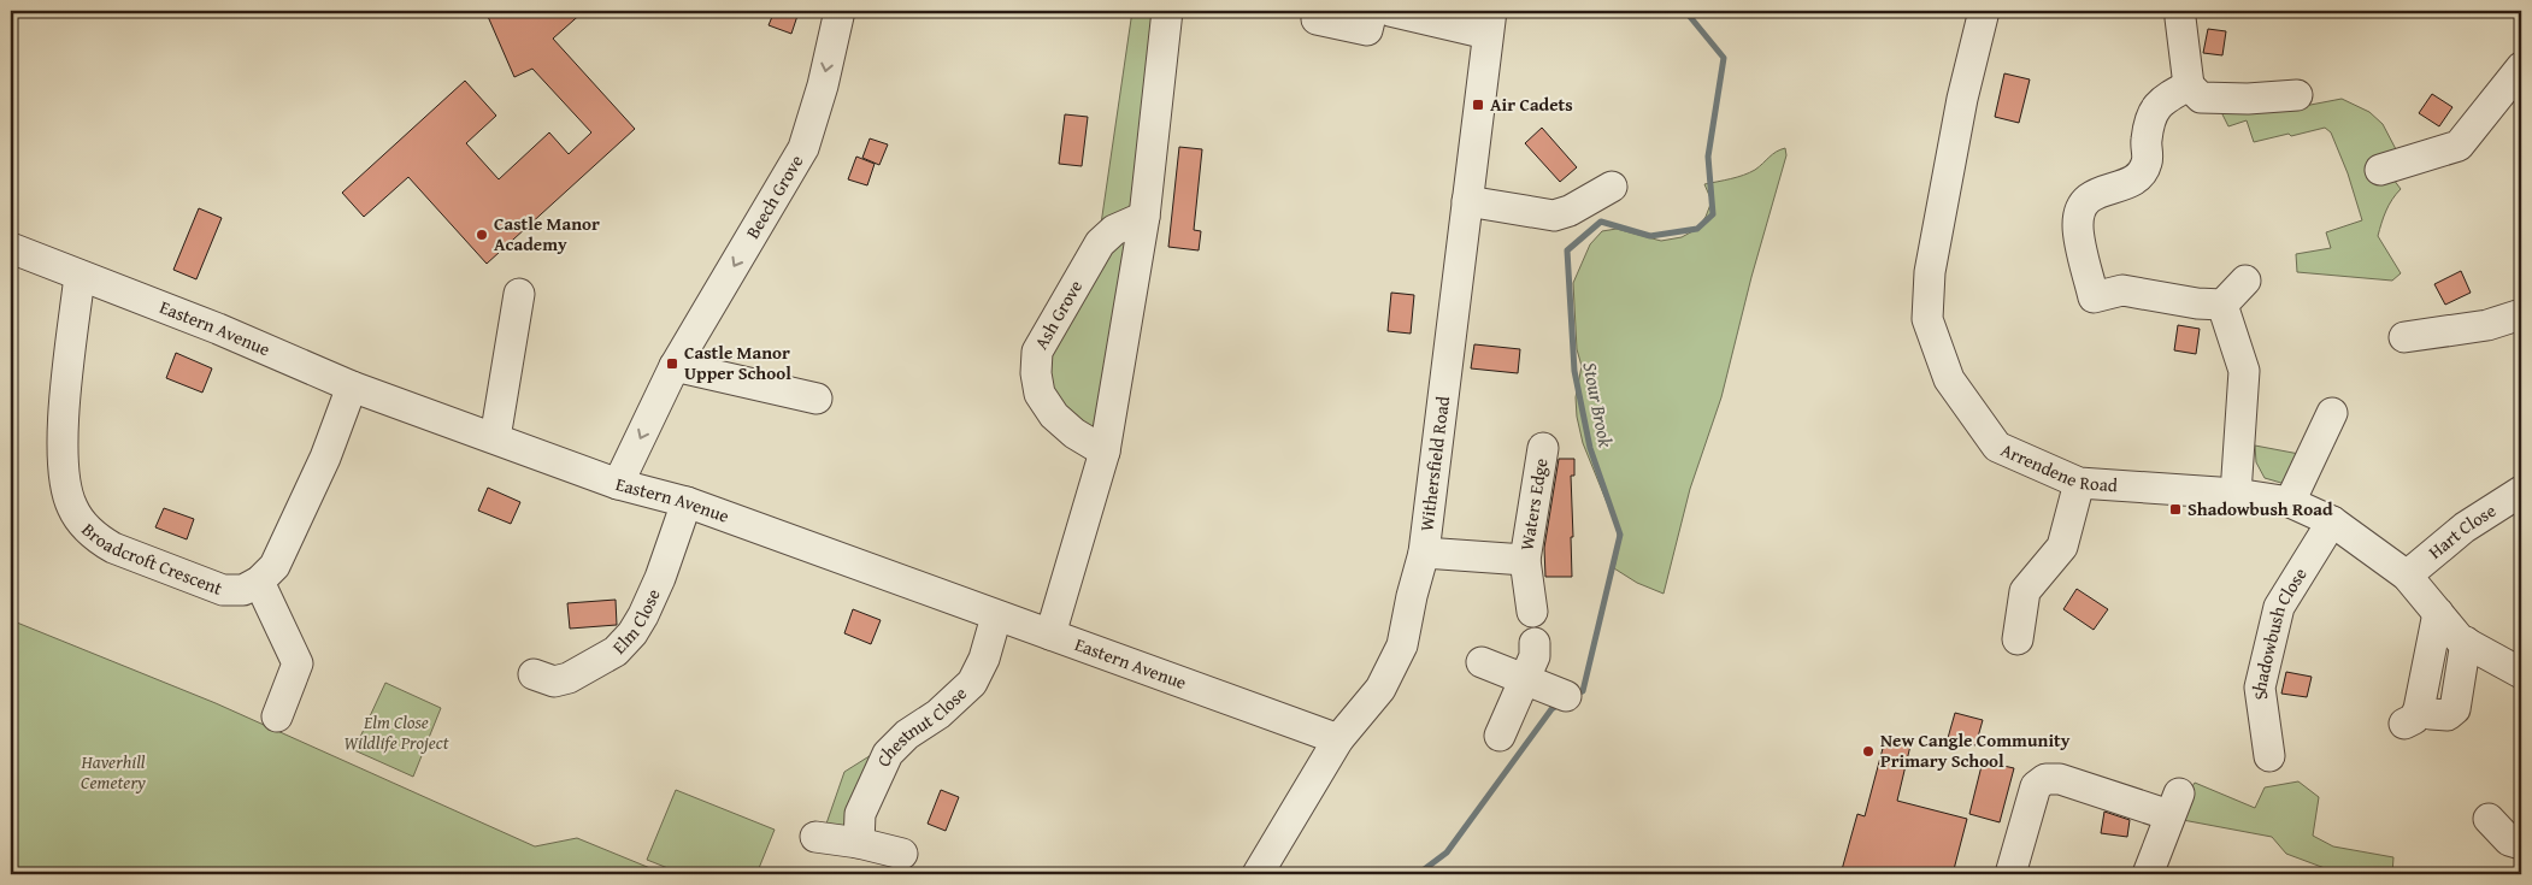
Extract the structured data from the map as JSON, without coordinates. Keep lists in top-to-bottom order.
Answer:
{
  "streets": {
    "street": [
      "Beech Grove",
      "Ash Grove",
      "Eastern Avenue",
      "Withersfield Road",
      "Arrendene Road",
      "Waters Edge",
      "Hart Close",
      "Broadcroft Crescent",
      "Elm Close",
      "Shadowbush Close",
      "Chestnut Close"
    ]
  },
  "crossings": [
    ["Beech Grove", "Eastern Avenue"],
    ["Eastern Avenue", "Withersfield Road"],
    ["Eastern Avenue", "Broadcroft Crescent"],
    ["Eastern Avenue", "Elm Close"],
    ["Eastern Avenue", "Chestnut Close"],
    ["Withersfield Road", "Waters Edge"],
    ["Arrendene Road", "Hart Close"],
    ["Arrendene Road", "Shadowbush Close"]
  ],
  "one_way": ["Beech Grove"],
  "water": ["Stour Brook"],
  "parks": ["Elm Close Wildlife Project", "Haverhill Cemetery"],
  "places": {
    "transit": ["Air Cadets", "Castle Manor Upper School", "Shadowbush Road"],
    "other": ["Castle Manor Academy", "New Cangle Community Primary School"]
  }
}
